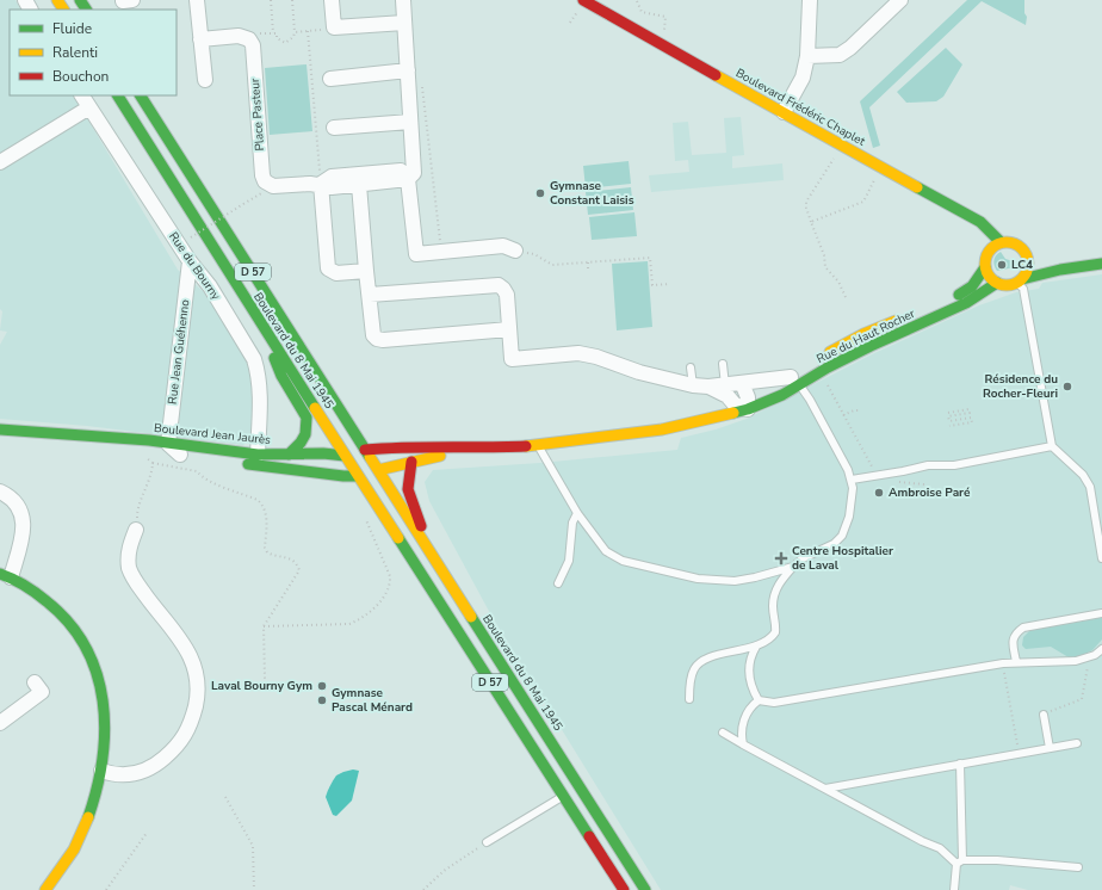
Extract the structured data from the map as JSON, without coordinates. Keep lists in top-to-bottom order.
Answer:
{
  "streets": {
    "main road": [
      "Boulevard Frédéric Chaplet",
      "D 57",
      "Rue du Haut Rocher",
      "Boulevard du 8 Mai 1945",
      "Boulevard Jean Jaurès"
    ],
    "street": ["Place Pasteur", "Rue du Bourny", "Rue Jean Guéhenno"]
  },
  "crossings": [
    ["Boulevard Frédéric Chaplet", "Rue du Haut Rocher"],
    ["Rue du Bourny", "Rue Jean Guéhenno"],
    ["Rue du Bourny", "Boulevard Jean Jaurès"],
    ["Rue du Haut Rocher", "Boulevard du 8 Mai 1945"],
    ["Rue du Haut Rocher", "Boulevard Jean Jaurès"],
    ["Boulevard du 8 Mai 1945", "Boulevard Jean Jaurès"],
    ["Rue Jean Guéhenno", "Boulevard Jean Jaurès"]
  ],
  "places": {
    "other": [
      "Gymnase Constant Laisis",
      "LC4",
      "Résidence du Rocher-Fleuri",
      "Ambroise Paré",
      "Laval Bourny Gym",
      "Gymnase Pascal Ménard"
    ],
    "health": ["Centre Hospitalier de Laval"]
  },
  "legend": ["Fluide", "Ralenti", "Bouchon"]
}
